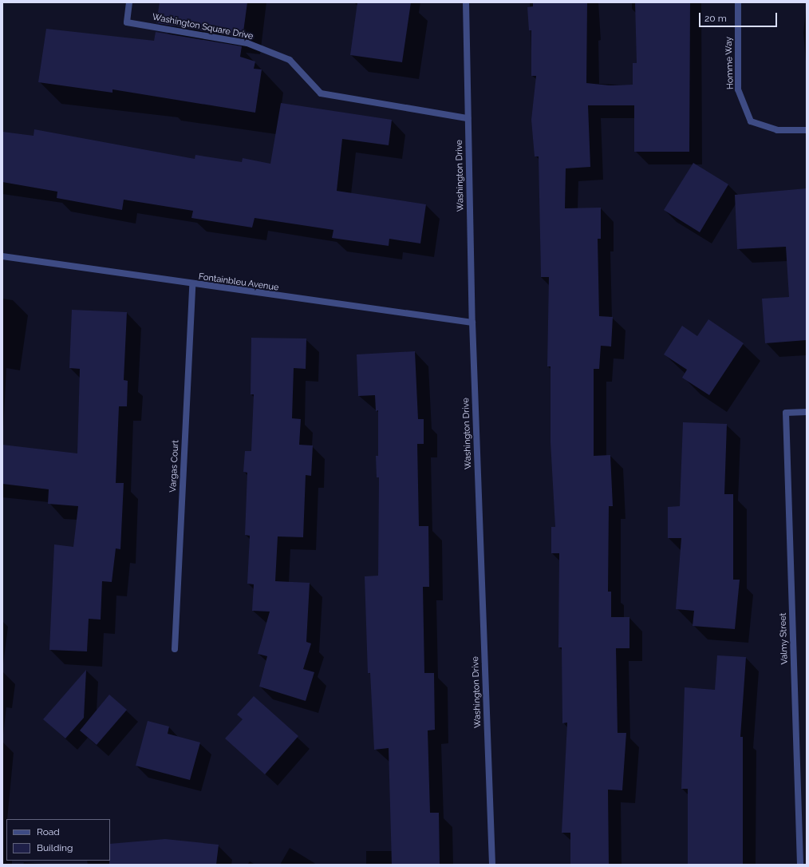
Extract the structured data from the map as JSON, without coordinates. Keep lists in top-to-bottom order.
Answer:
{
  "streets": {
    "street": [
      "Washington Square Drive",
      "Homme Way",
      "Washington Drive",
      "Fontainbleu Avenue",
      "Vargas Court",
      "Valmy Street"
    ]
  },
  "crossings": [
    ["Washington Square Drive", "Washington Drive"],
    ["Washington Drive", "Fontainbleu Avenue"],
    ["Fontainbleu Avenue", "Vargas Court"]
  ],
  "legend": ["Road", "Building"],
  "scale_bar": "20 m"
}
